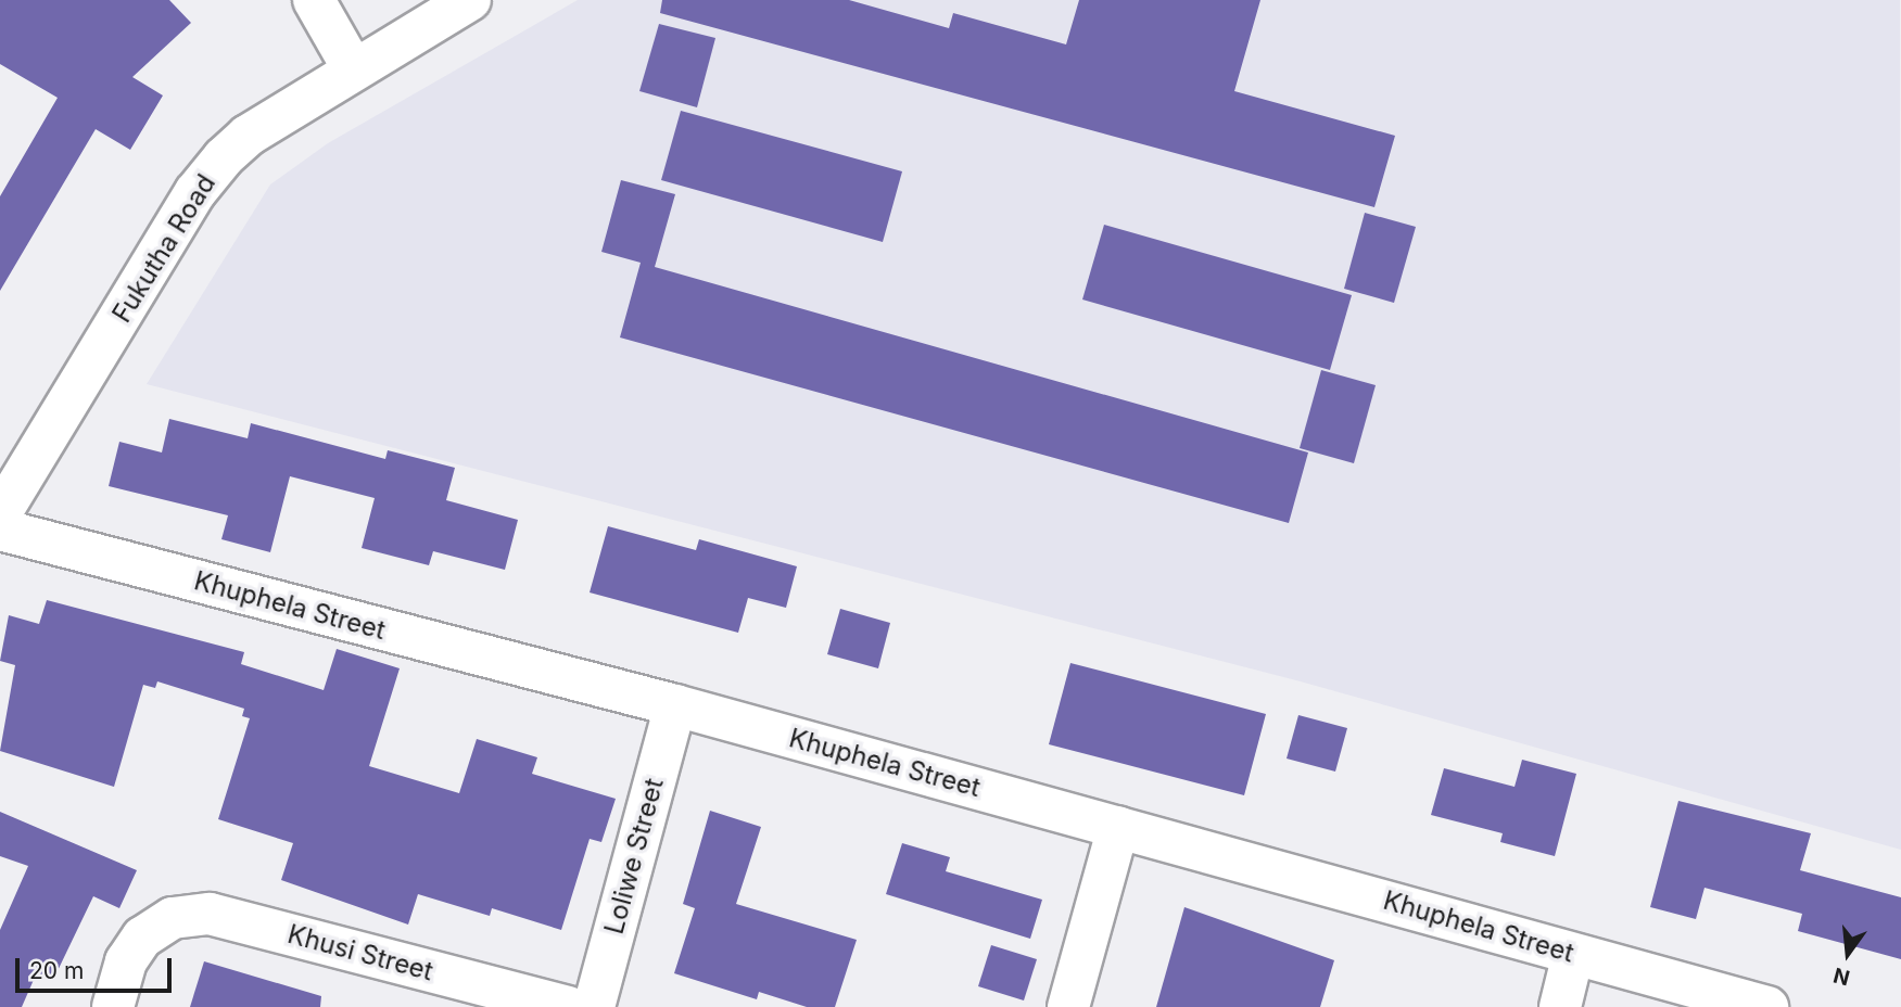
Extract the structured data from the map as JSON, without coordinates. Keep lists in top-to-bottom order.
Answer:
{
  "streets": {
    "street": [
      "Fukutha Road",
      "Khuphela Street",
      "Loliwe Street",
      "Khusi Street"
    ]
  },
  "crossings": [
    ["Khuphela Street", "Loliwe Street"]
  ],
  "scale_bar": "20 m",
  "north": "bottom"
}
